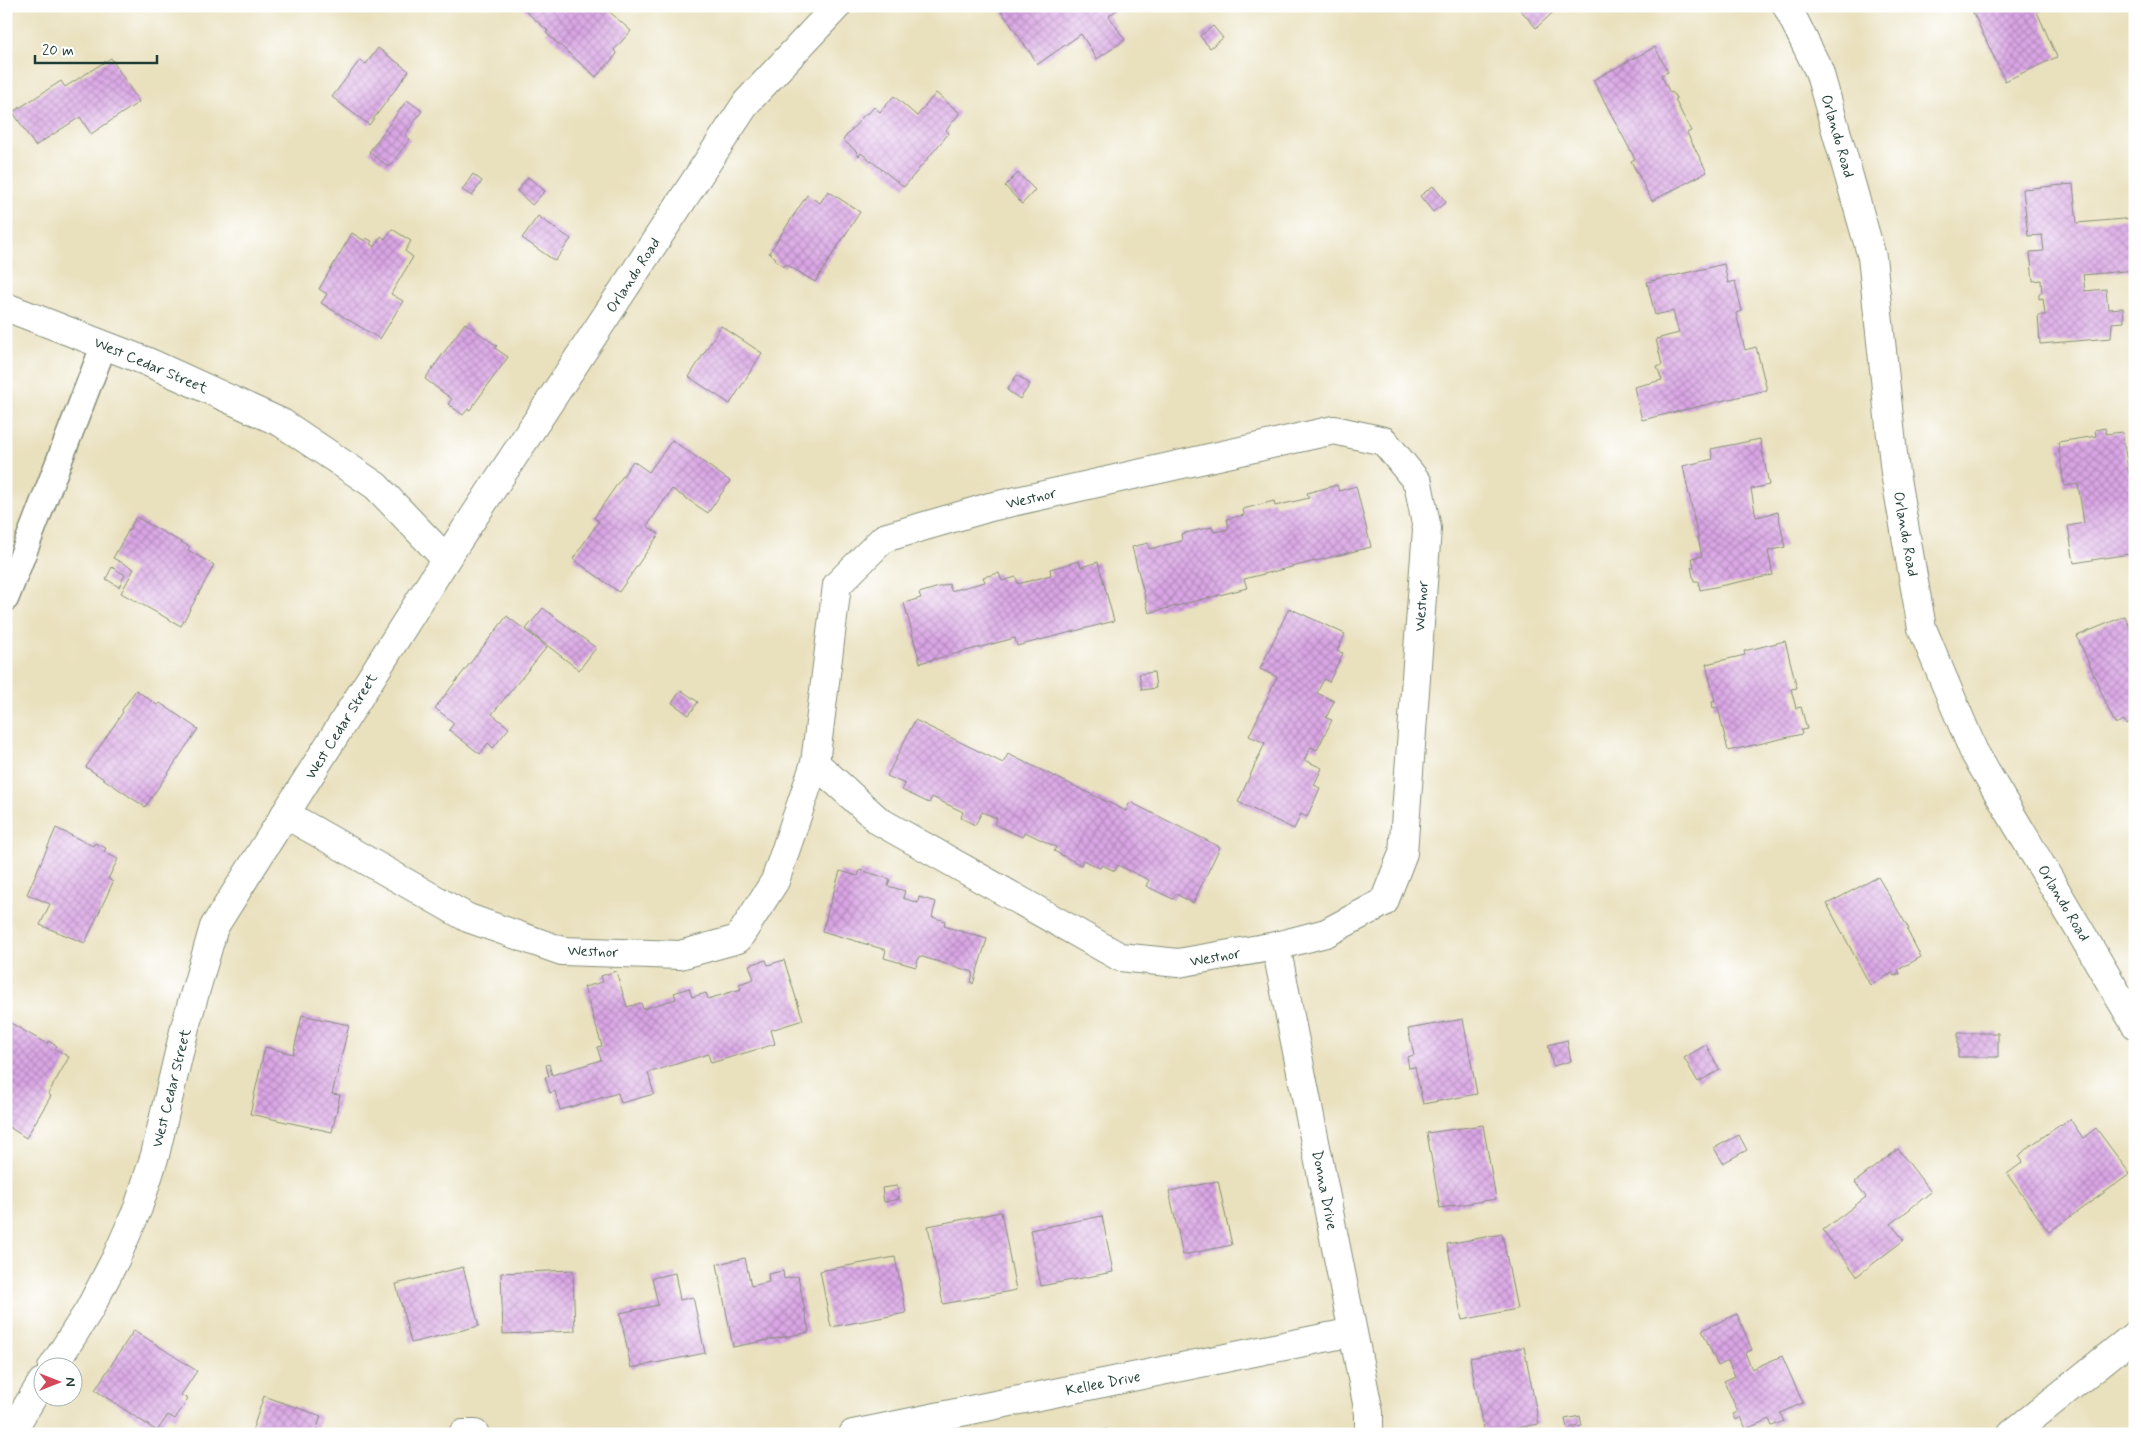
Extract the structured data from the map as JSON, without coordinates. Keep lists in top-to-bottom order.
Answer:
{
  "streets": {
    "street": [
      "Orlando Road",
      "West Cedar Street",
      "Westnor",
      "Donna Drive",
      "Kellee Drive"
    ]
  },
  "crossings": [
    ["Orlando Road", "West Cedar Street"],
    ["West Cedar Street", "Westnor"],
    ["Westnor", "Donna Drive"],
    ["Donna Drive", "Kellee Drive"]
  ],
  "scale_bar": "20 m",
  "north": "right"
}
